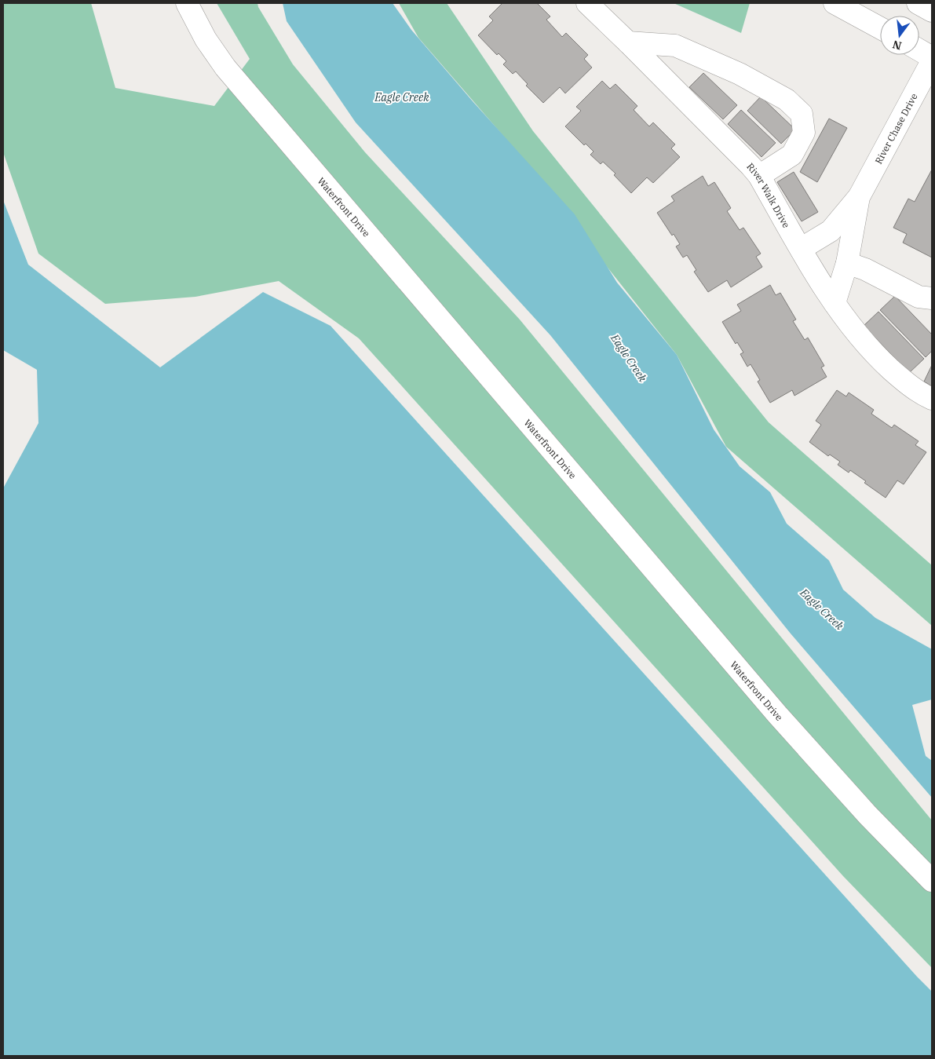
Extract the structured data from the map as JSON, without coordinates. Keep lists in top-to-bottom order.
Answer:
{
  "streets": {
    "street": ["River Chase Drive", "River Walk Drive", "Waterfront Drive"]
  },
  "crossings": [
    ["River Chase Drive", "River Walk Drive"]
  ],
  "water": ["Eagle Creek"],
  "north": "bottom"
}
